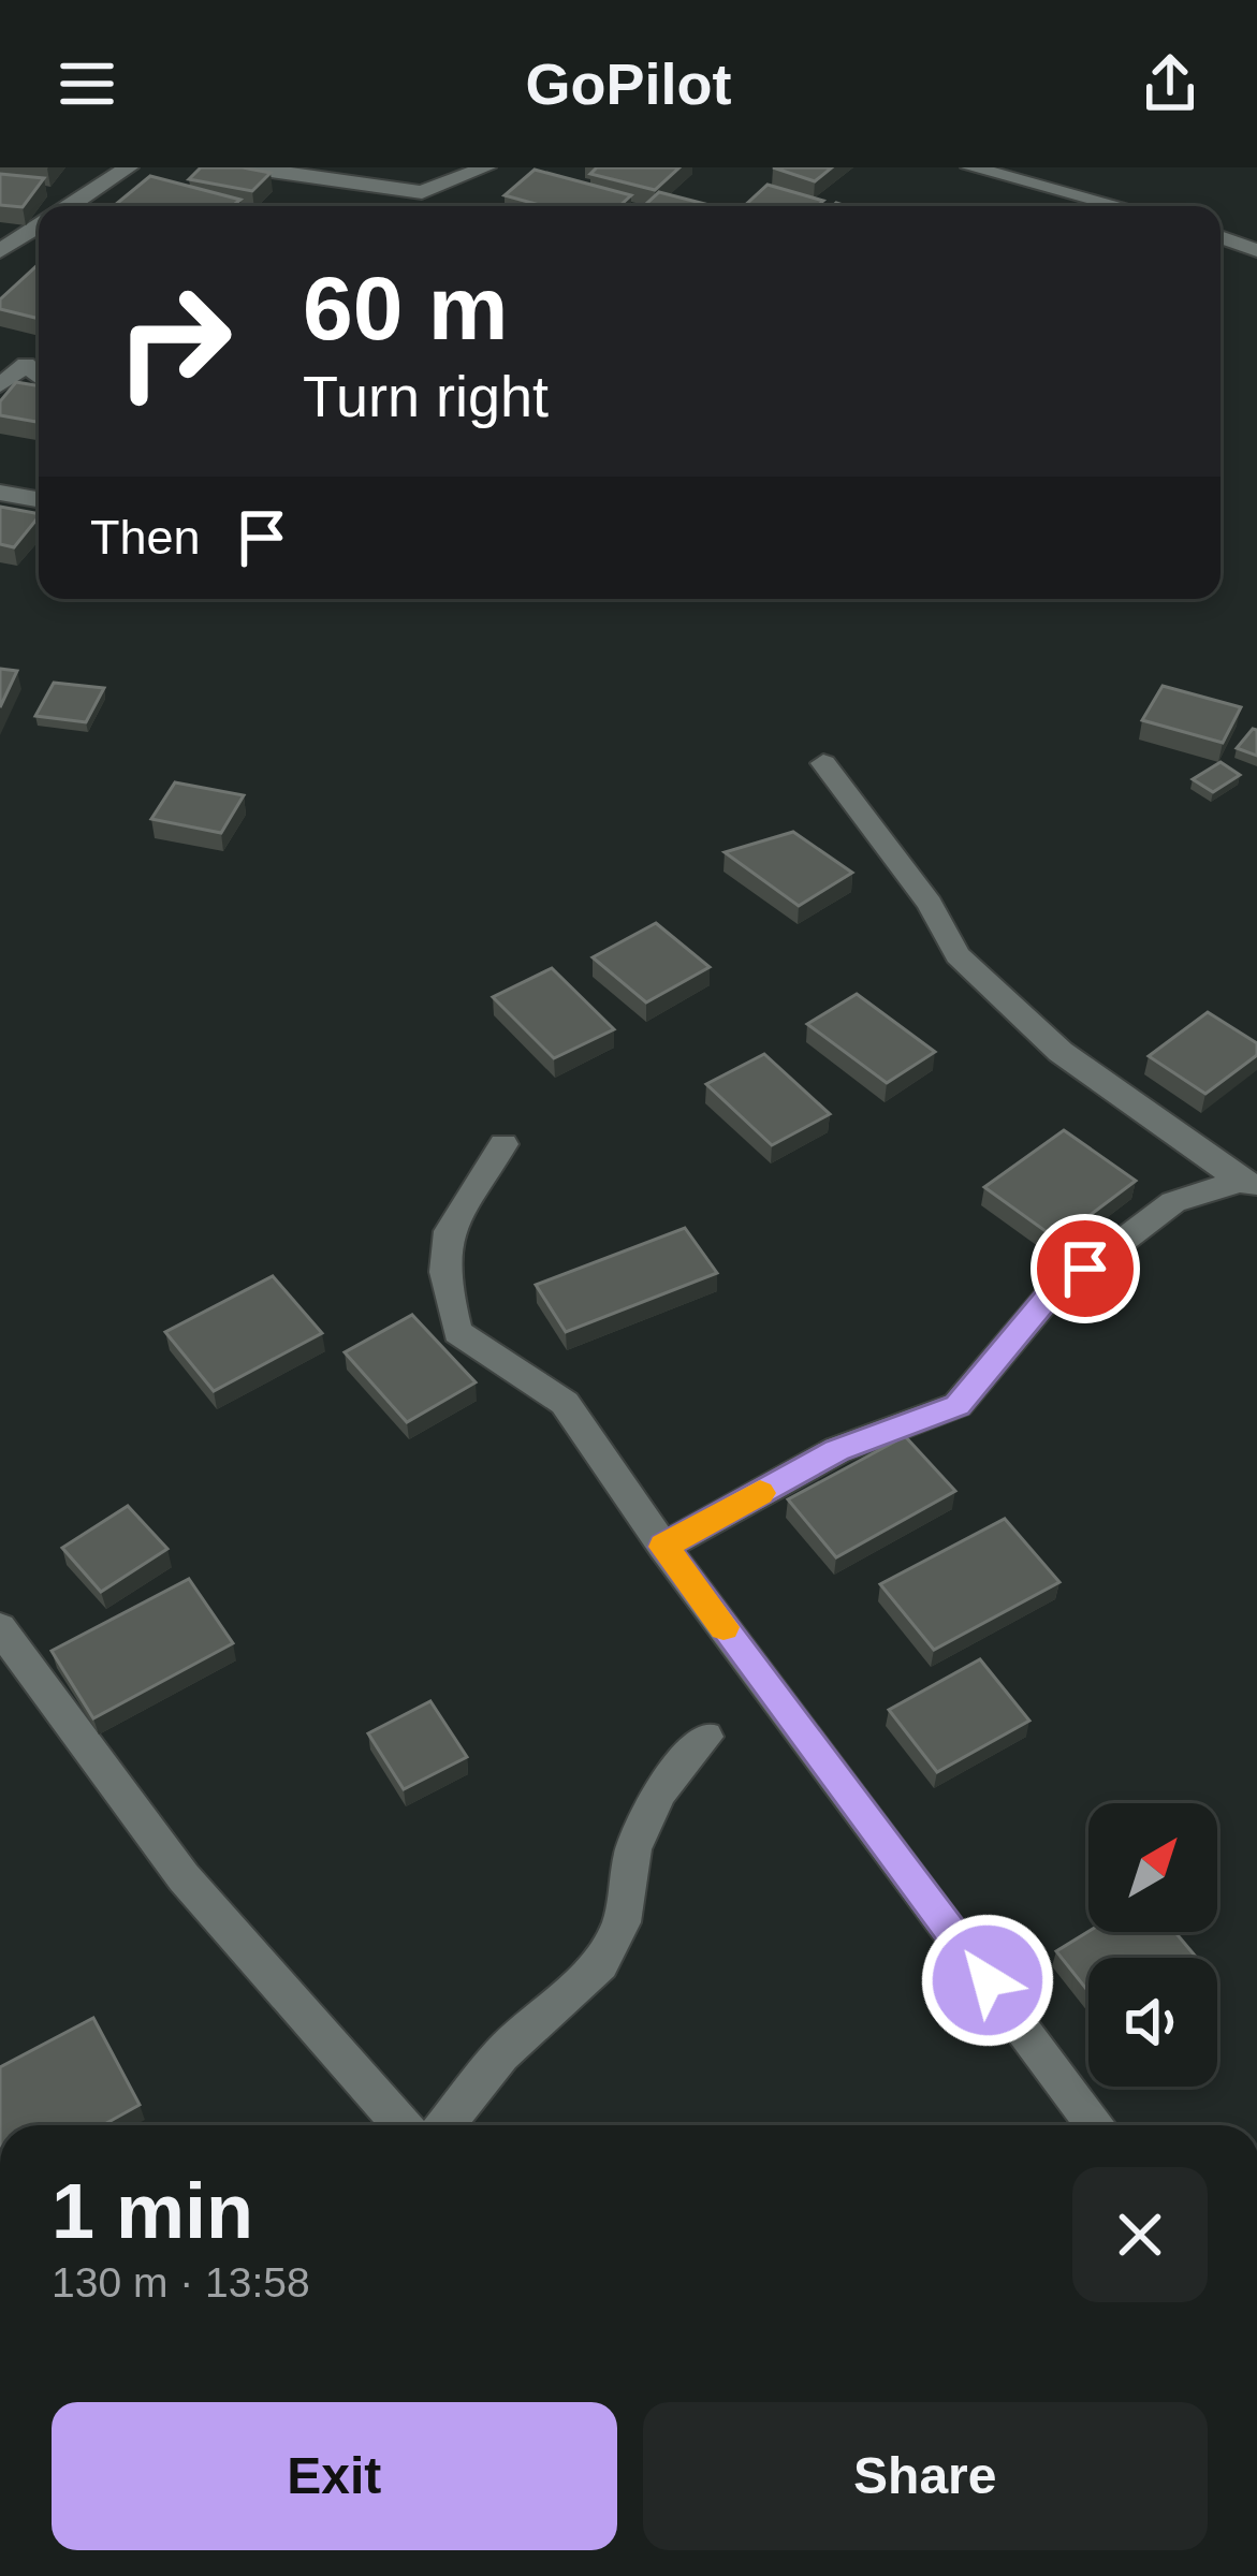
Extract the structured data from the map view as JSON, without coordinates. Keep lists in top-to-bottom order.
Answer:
{
  "north": "top right",
  "page": {
    "header": "GoPilot",
    "turn": ["60 m", "Turn right"],
    "then": "Then",
    "heading": ["1 min", "130 m · 13:58"],
    "buttons": ["Exit", "Share"]
  }
}
